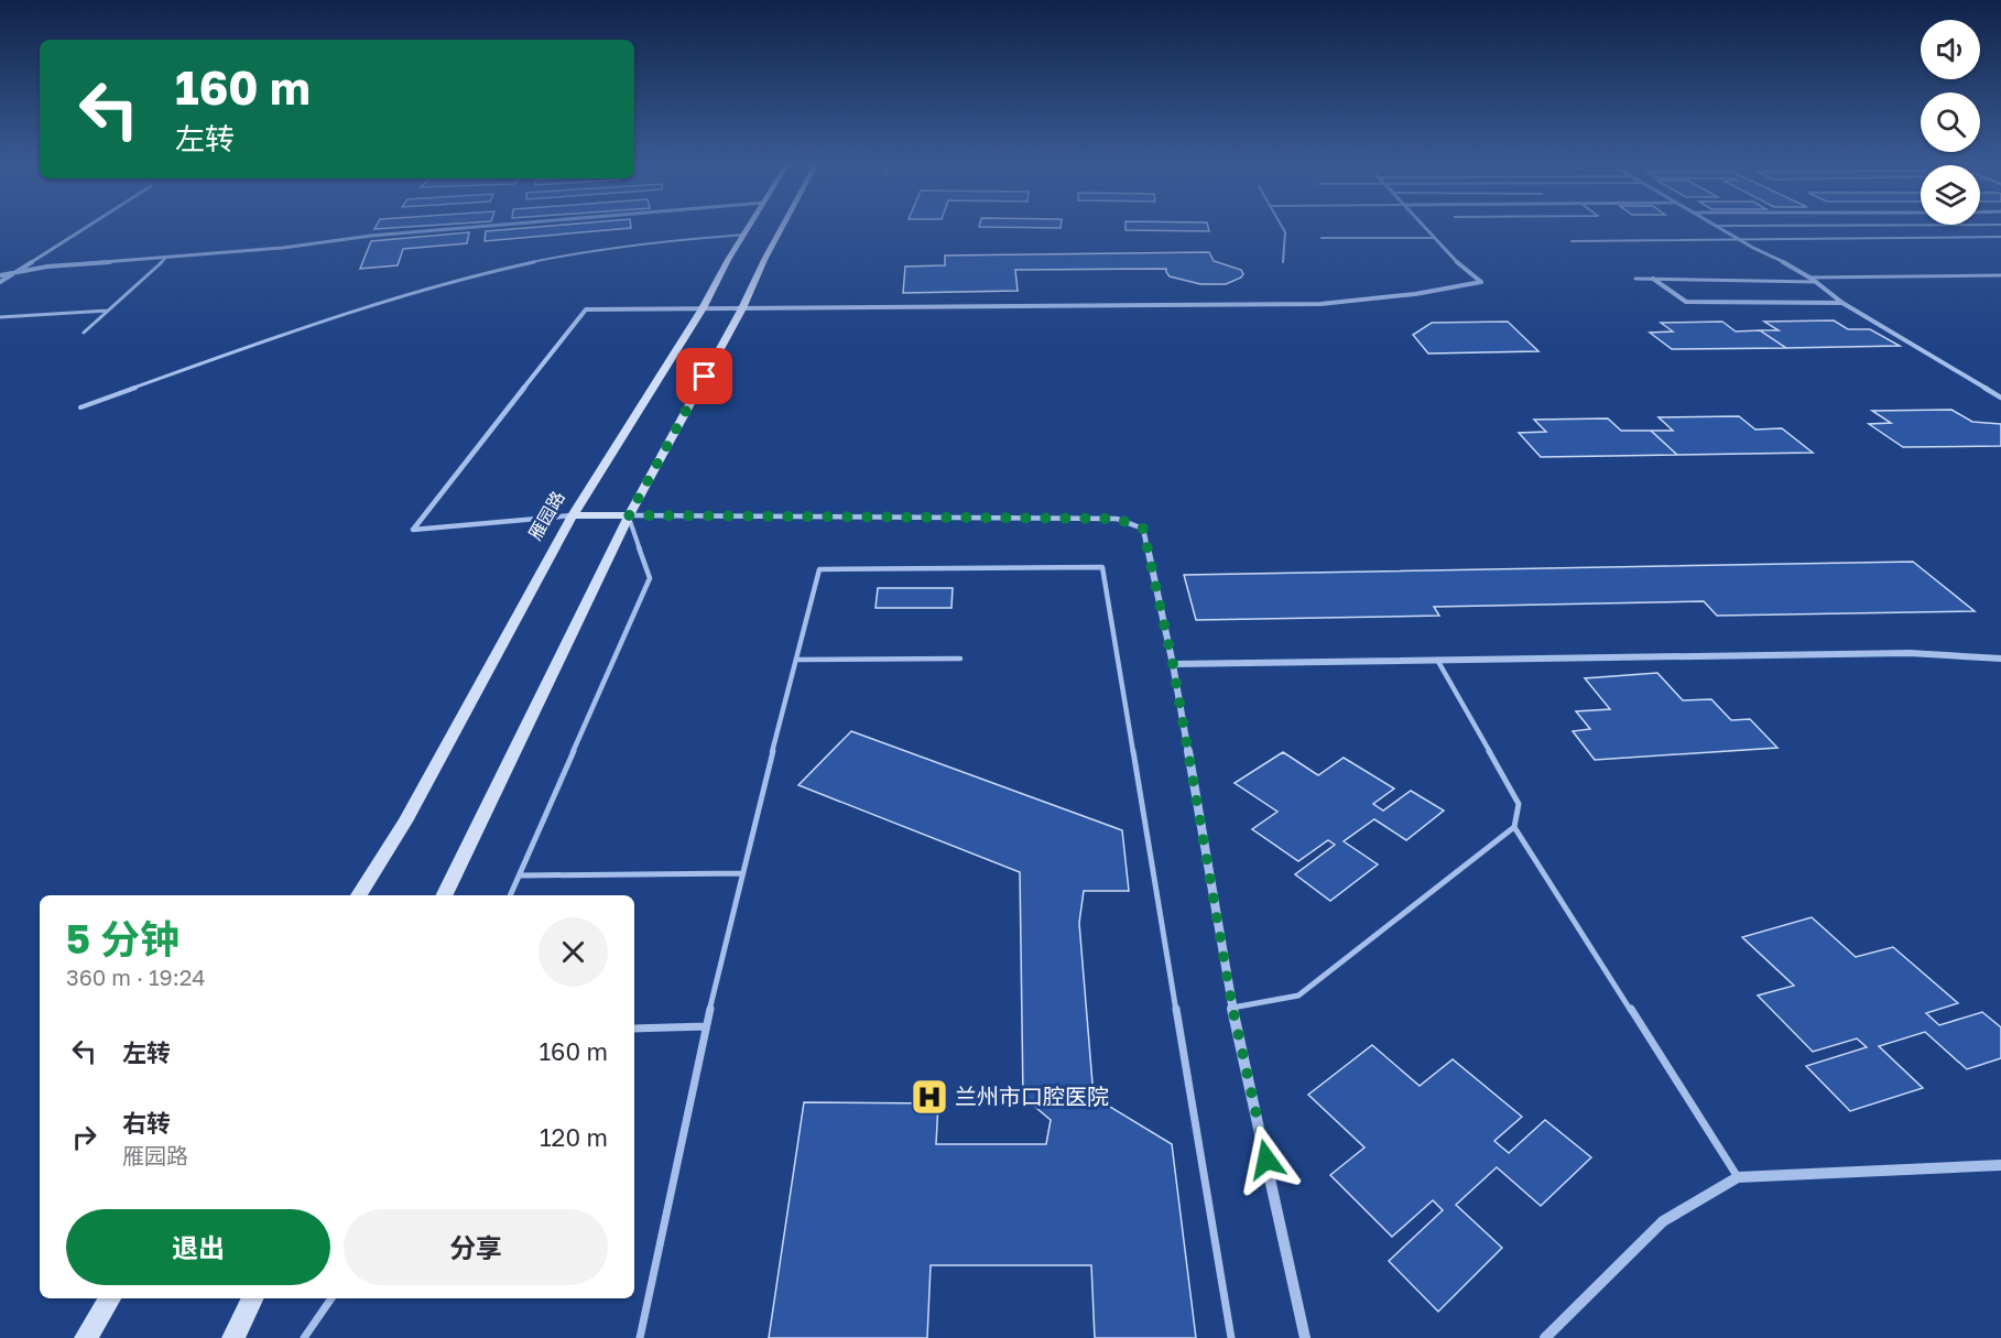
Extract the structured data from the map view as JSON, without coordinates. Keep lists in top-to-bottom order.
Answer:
{
  "streets": {
    "main road": ["雁园路"]
  },
  "places": {
    "hospital": ["兰州市口腔医院"]
  },
  "page": {
    "turn": ["160 m", "左转"],
    "heading": ["5 分钟", "360 m · 19:24"],
    "list": [
      {
        "name": "左转",
        "value": "160 m"
      },
      {
        "name": "右转",
        "note": "雁园路",
        "value": "120 m"
      }
    ],
    "buttons": ["退出", "分享"]
  }
}
